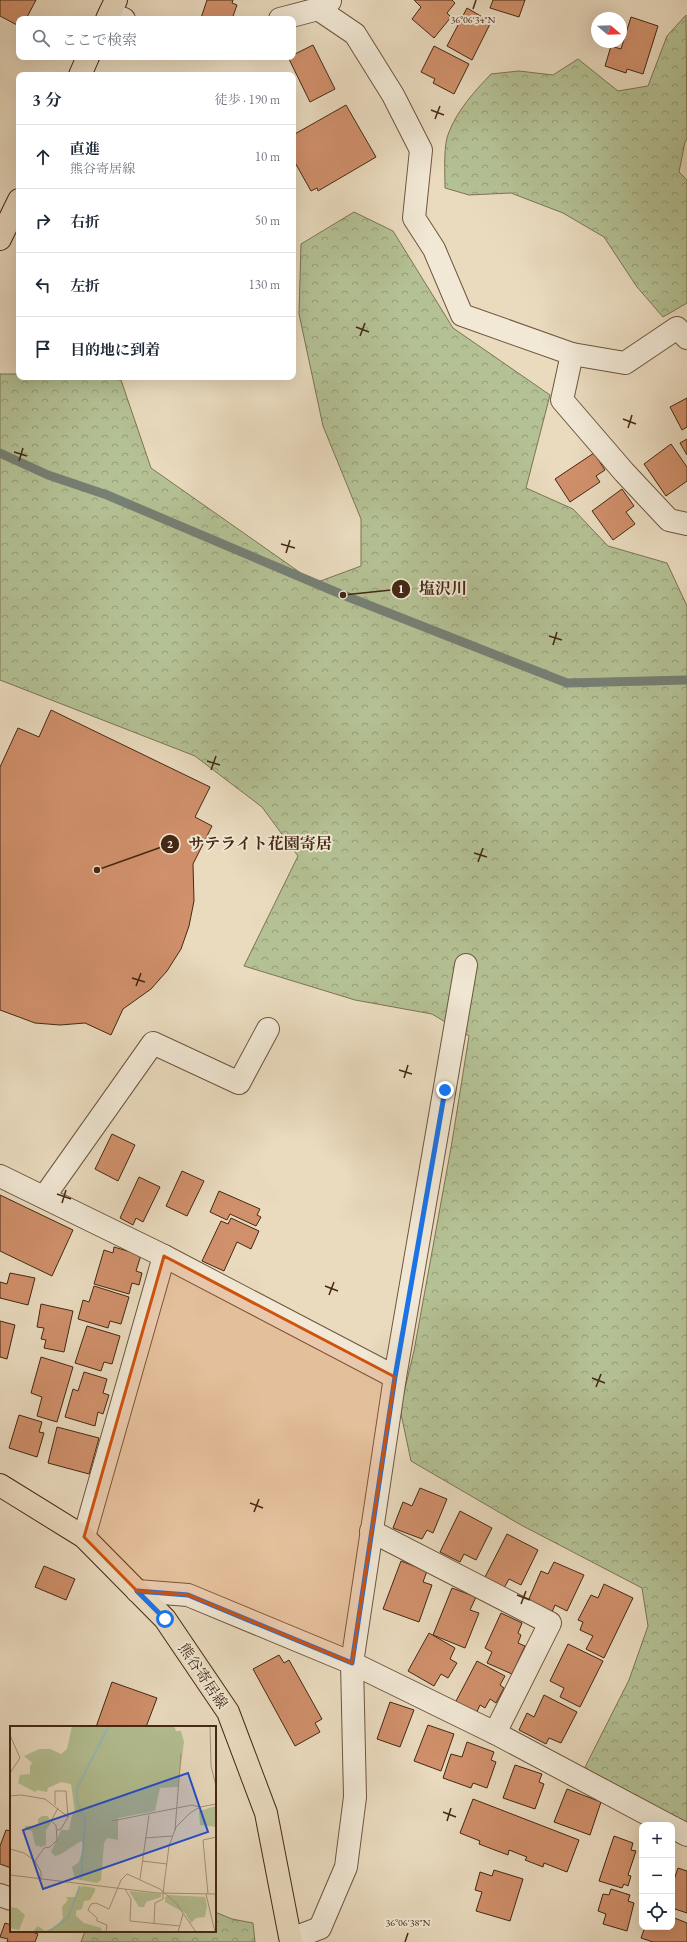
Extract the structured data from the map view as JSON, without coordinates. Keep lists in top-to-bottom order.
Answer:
{
  "streets": {
    "main road": ["熊谷寄居線"]
  },
  "places": ["塩沢川", "サテライト花園寄居"],
  "north": "right",
  "page": {
    "search": "ここで検索",
    "heading": ["3 分", "徒歩 · 190 m"],
    "list": [
      ["直進", "熊谷寄居線", "10 m"],
      ["右折", "50 m"],
      ["左折", "130 m"],
      "目的地に到着"
    ],
    "map_buttons": ["+", "−"]
  },
  "coordinates": ["36°06'34\"N", "36°06'38\"N"]
}
